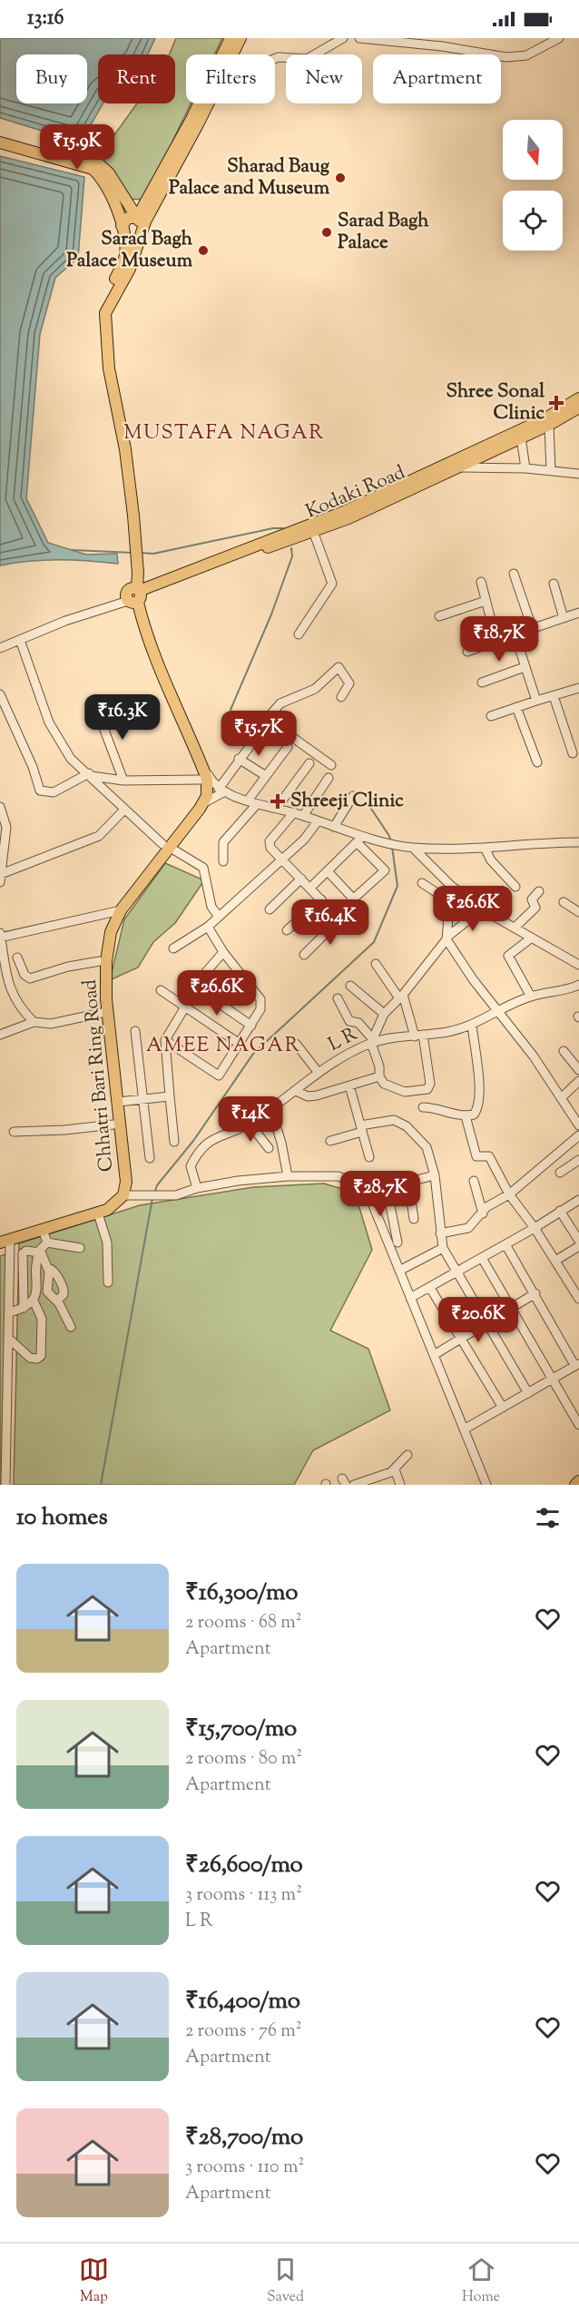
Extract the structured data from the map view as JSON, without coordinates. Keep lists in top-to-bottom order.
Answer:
{
  "streets": {
    "main road": ["Kodaki Road", "Chhatri Bari Ring Road"],
    "street": ["L R"]
  },
  "districts": ["MUSTAFA NAGAR", "AMEE NAGAR"],
  "places": {
    "other": ["Sharad Baug Palace and Museum", "Sarad Bagh Palace", "Sarad Bagh Palace Museum"],
    "health": ["Shree Sonal Clinic", "Shreeji Clinic"]
  },
  "north": "bottom",
  "page": {
    "status": "13:16",
    "chip": [
      "Buy",
      "Rent",
      "Filters",
      "New",
      "Apartment"
    ],
    "price": [
      "₹15.9K",
      "₹18.7K",
      "₹16.3K",
      "₹15.7K",
      "₹26.6K",
      "₹16.4K",
      "₹26.6K",
      "₹14K",
      "₹28.7K",
      "₹20.6K"
    ],
    "heading": "10 homes",
    "list": [
      {
        "name": "₹16,300/mo",
        "note": "2 rooms · 68 m² · Apartment"
      },
      {
        "name": "₹15,700/mo",
        "note": "2 rooms · 80 m² · Apartment"
      },
      {
        "name": "₹26,600/mo",
        "note": "3 rooms · 113 m² · L R"
      },
      {
        "name": "₹16,400/mo",
        "note": "2 rooms · 76 m² · Apartment"
      },
      {
        "name": "₹28,700/mo",
        "note": "3 rooms · 110 m² · Apartment"
      }
    ],
    "tabs": ["Map", "Saved", "Home"]
  }
}
